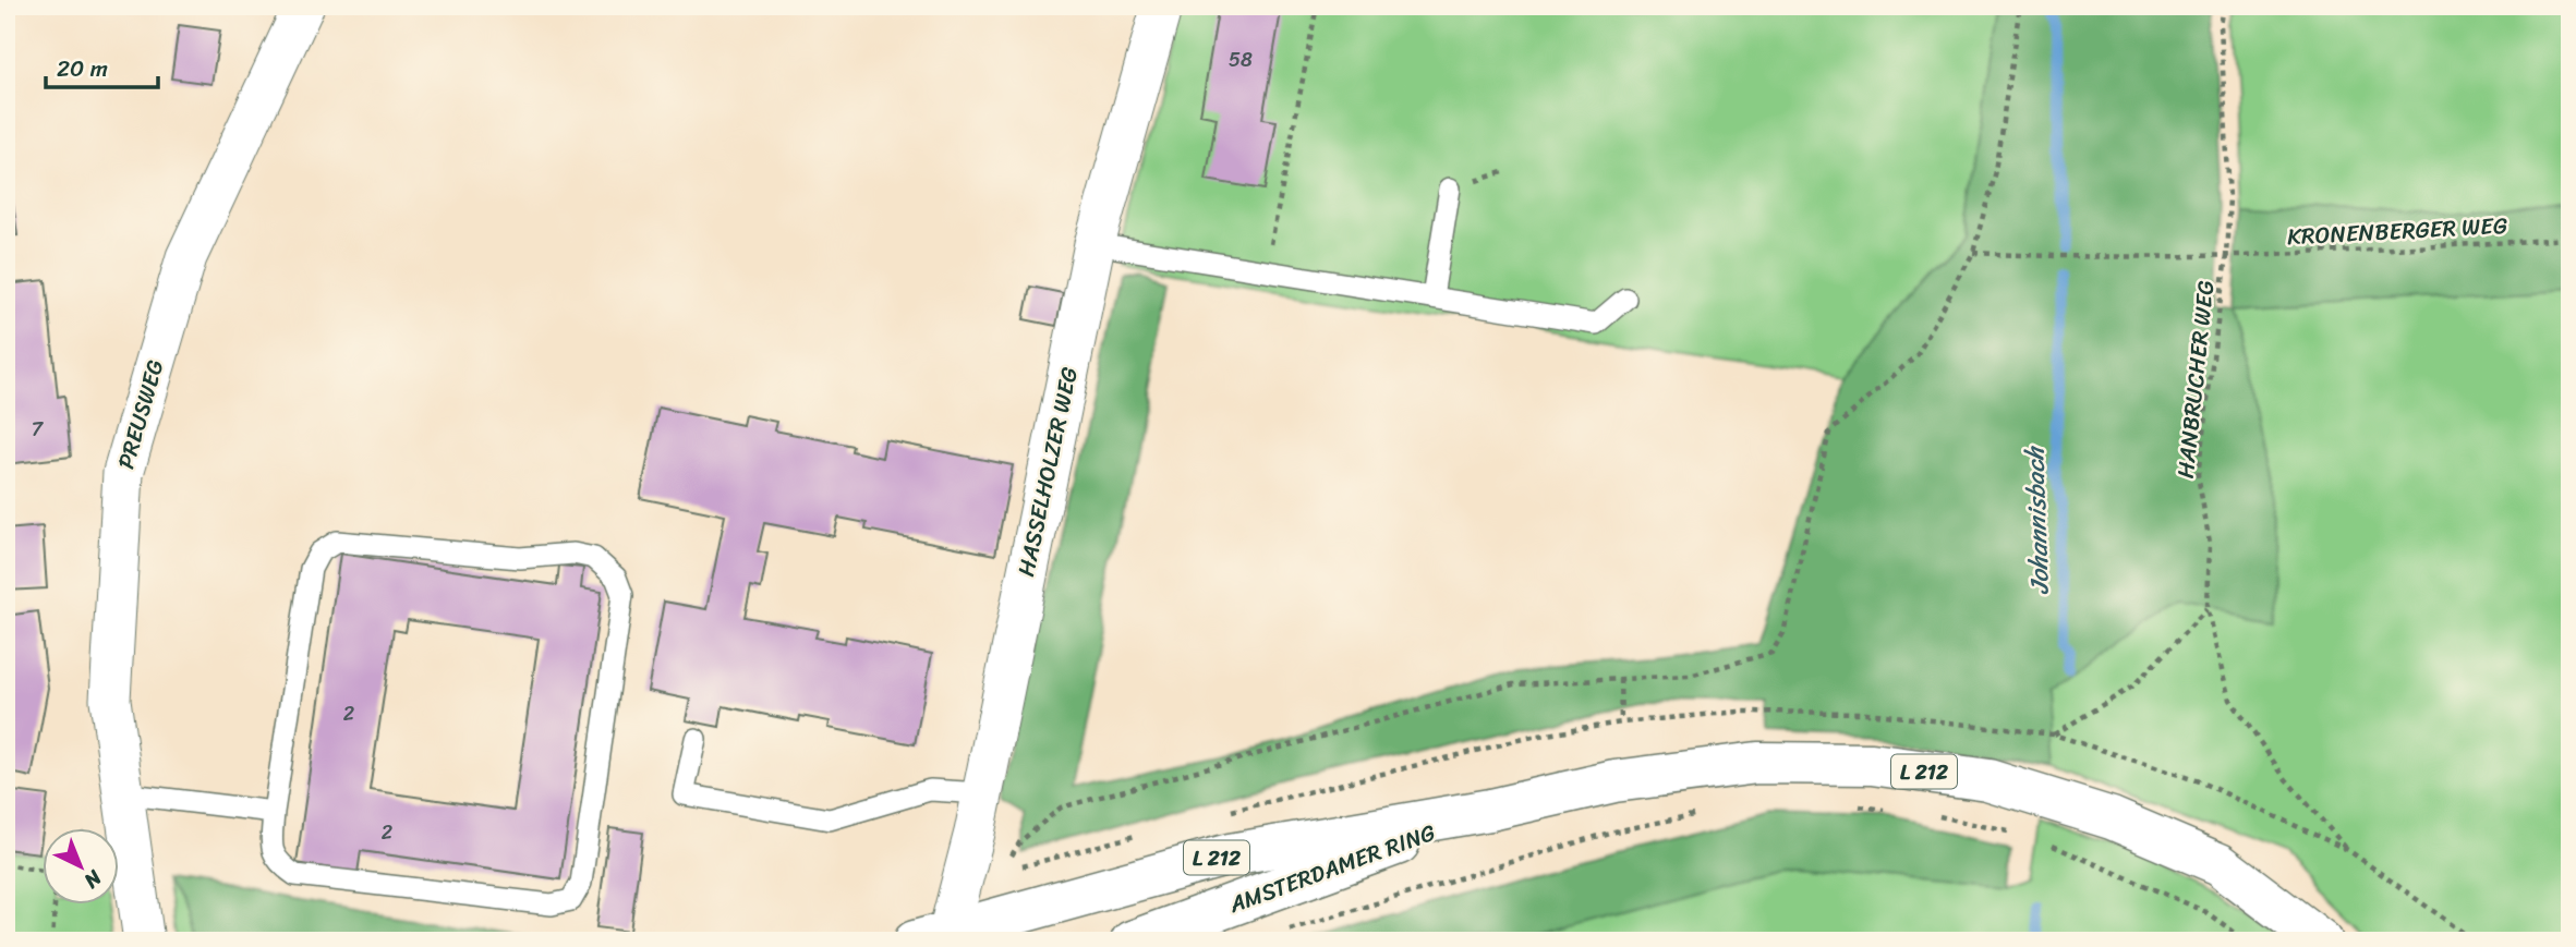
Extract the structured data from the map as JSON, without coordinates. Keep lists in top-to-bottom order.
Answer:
{
  "streets": {
    "main road": ["L 212", "AMSTERDAMER RING"],
    "street": ["PREUSWEG", "HASSELHOLZER WEG"],
    "path": ["KRONENBERGER WEG", "HANBRUCHER WEG"]
  },
  "crossings": [
    ["KRONENBERGER WEG", "HANBRUCHER WEG"],
    ["HASSELHOLZER WEG", "AMSTERDAMER RING"]
  ],
  "water": ["Johannisbach"],
  "house_numbers": [
    "58",
    "7",
    "2",
    "2"
  ],
  "scale_bar": "20 m",
  "north": "bottom right"
}
